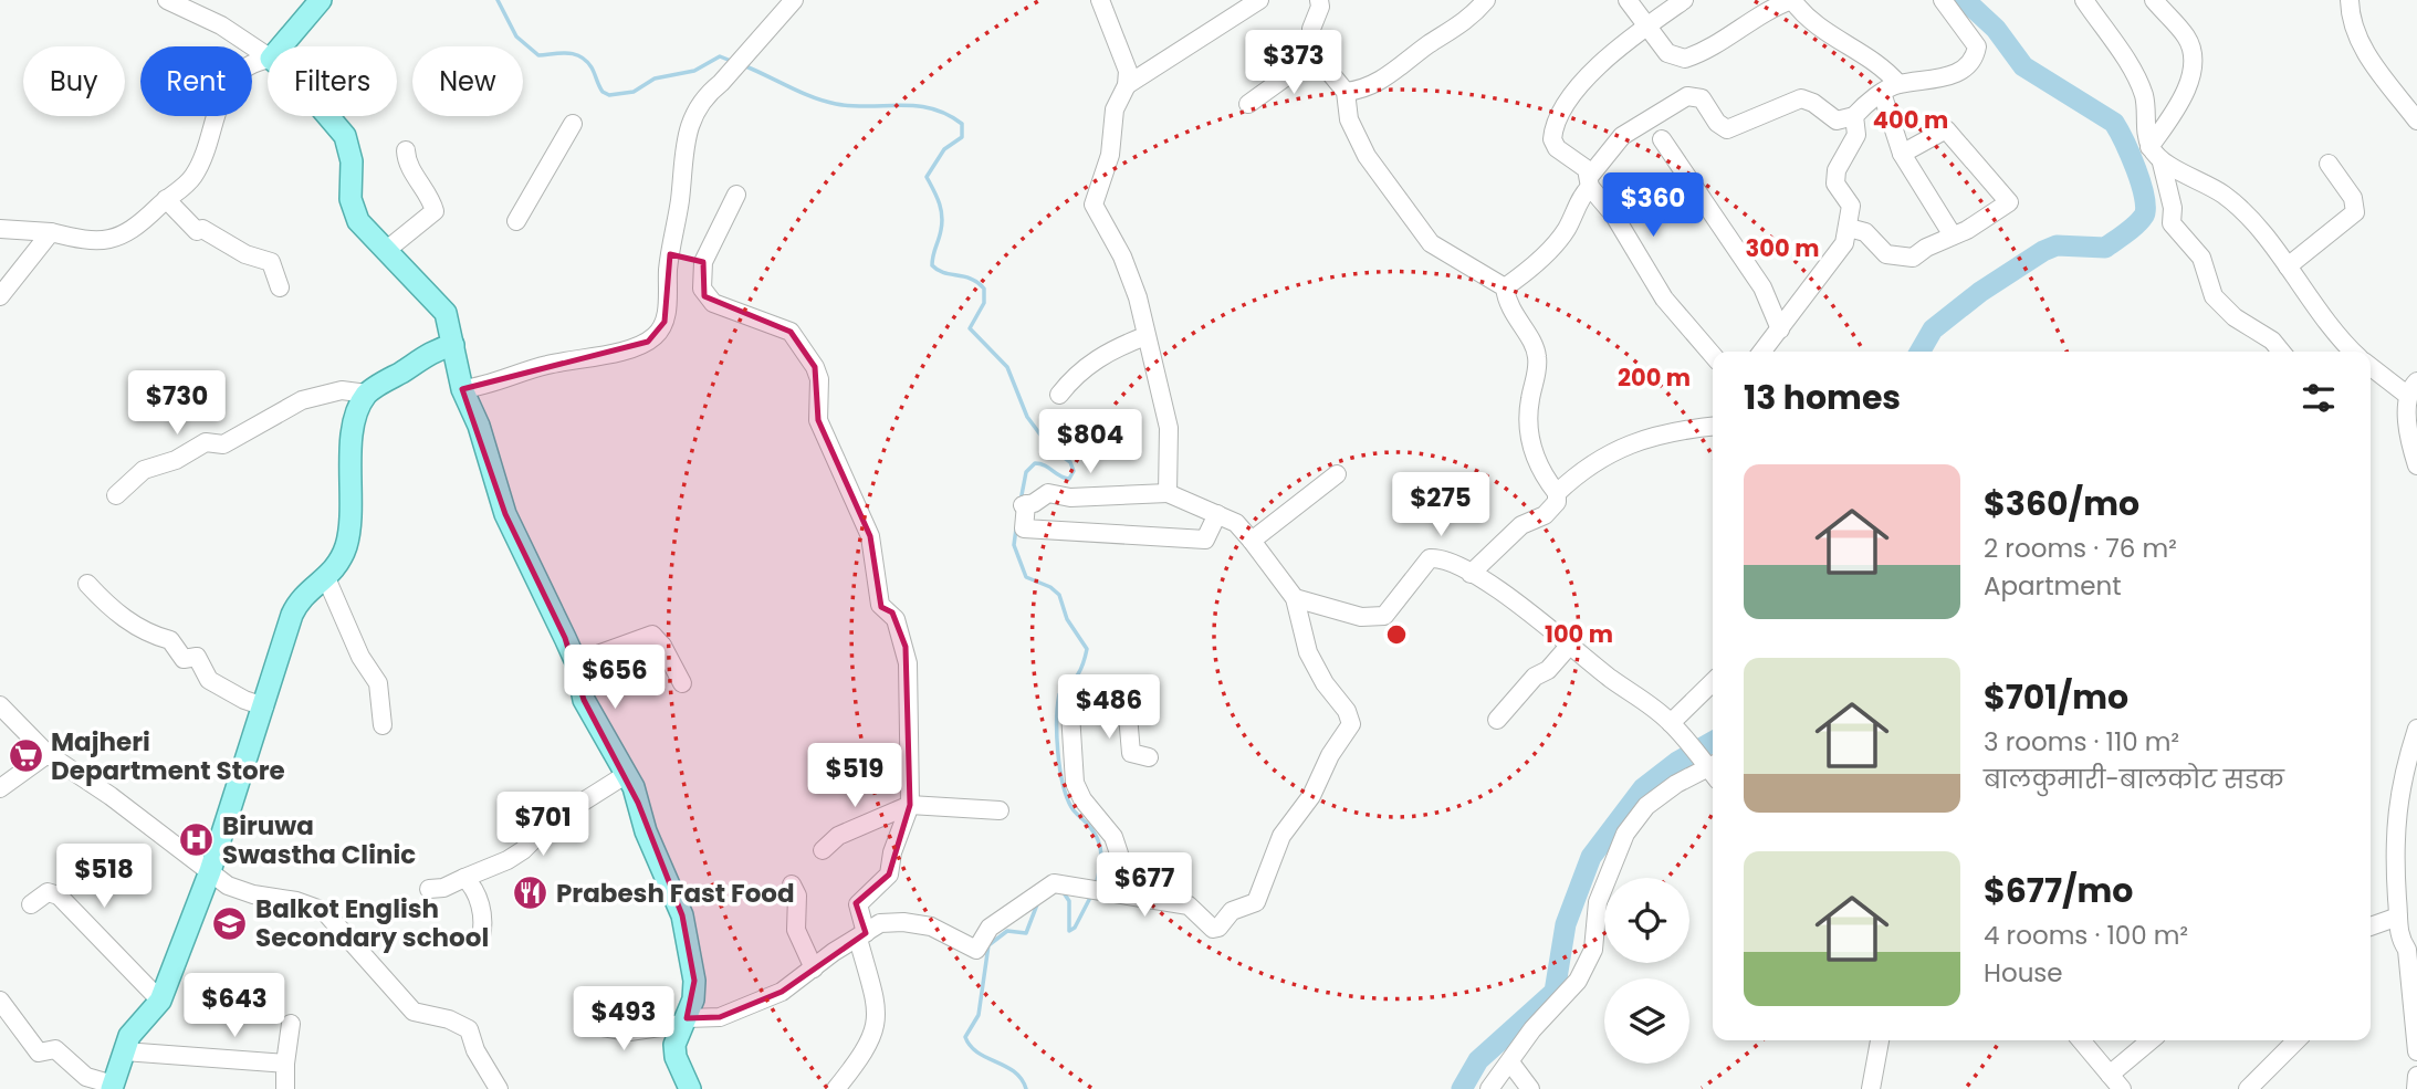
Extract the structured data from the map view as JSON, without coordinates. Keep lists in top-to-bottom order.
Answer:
{
  "places": {
    "supermarket": ["Majheri Department Store"],
    "hospital": ["Biruwa Swastha Clinic"],
    "restaurant": ["Prabesh Fast Food"],
    "school or university": ["Balkot English Secondary school"]
  },
  "page": {
    "price": [
      "$373",
      "$360",
      "$730",
      "$804",
      "$275",
      "$656",
      "$486",
      "$519",
      "$701",
      "$518",
      "$677",
      "$643",
      "$493"
    ],
    "chip": [
      "Buy",
      "Rent",
      "Filters",
      "New"
    ],
    "heading": "13 homes",
    "list": [
      {
        "name": "$360/mo",
        "note": "2 rooms · 76 m² · Apartment"
      },
      {
        "name": "$701/mo",
        "note": "3 rooms · 110 m² · बालकुमारी-बालकोट सडक"
      },
      {
        "name": "$677/mo",
        "note": "4 rooms · 100 m² · House"
      }
    ]
  },
  "rings": [
    "400 m",
    "300 m",
    "200 m",
    "100 m"
  ]
}
